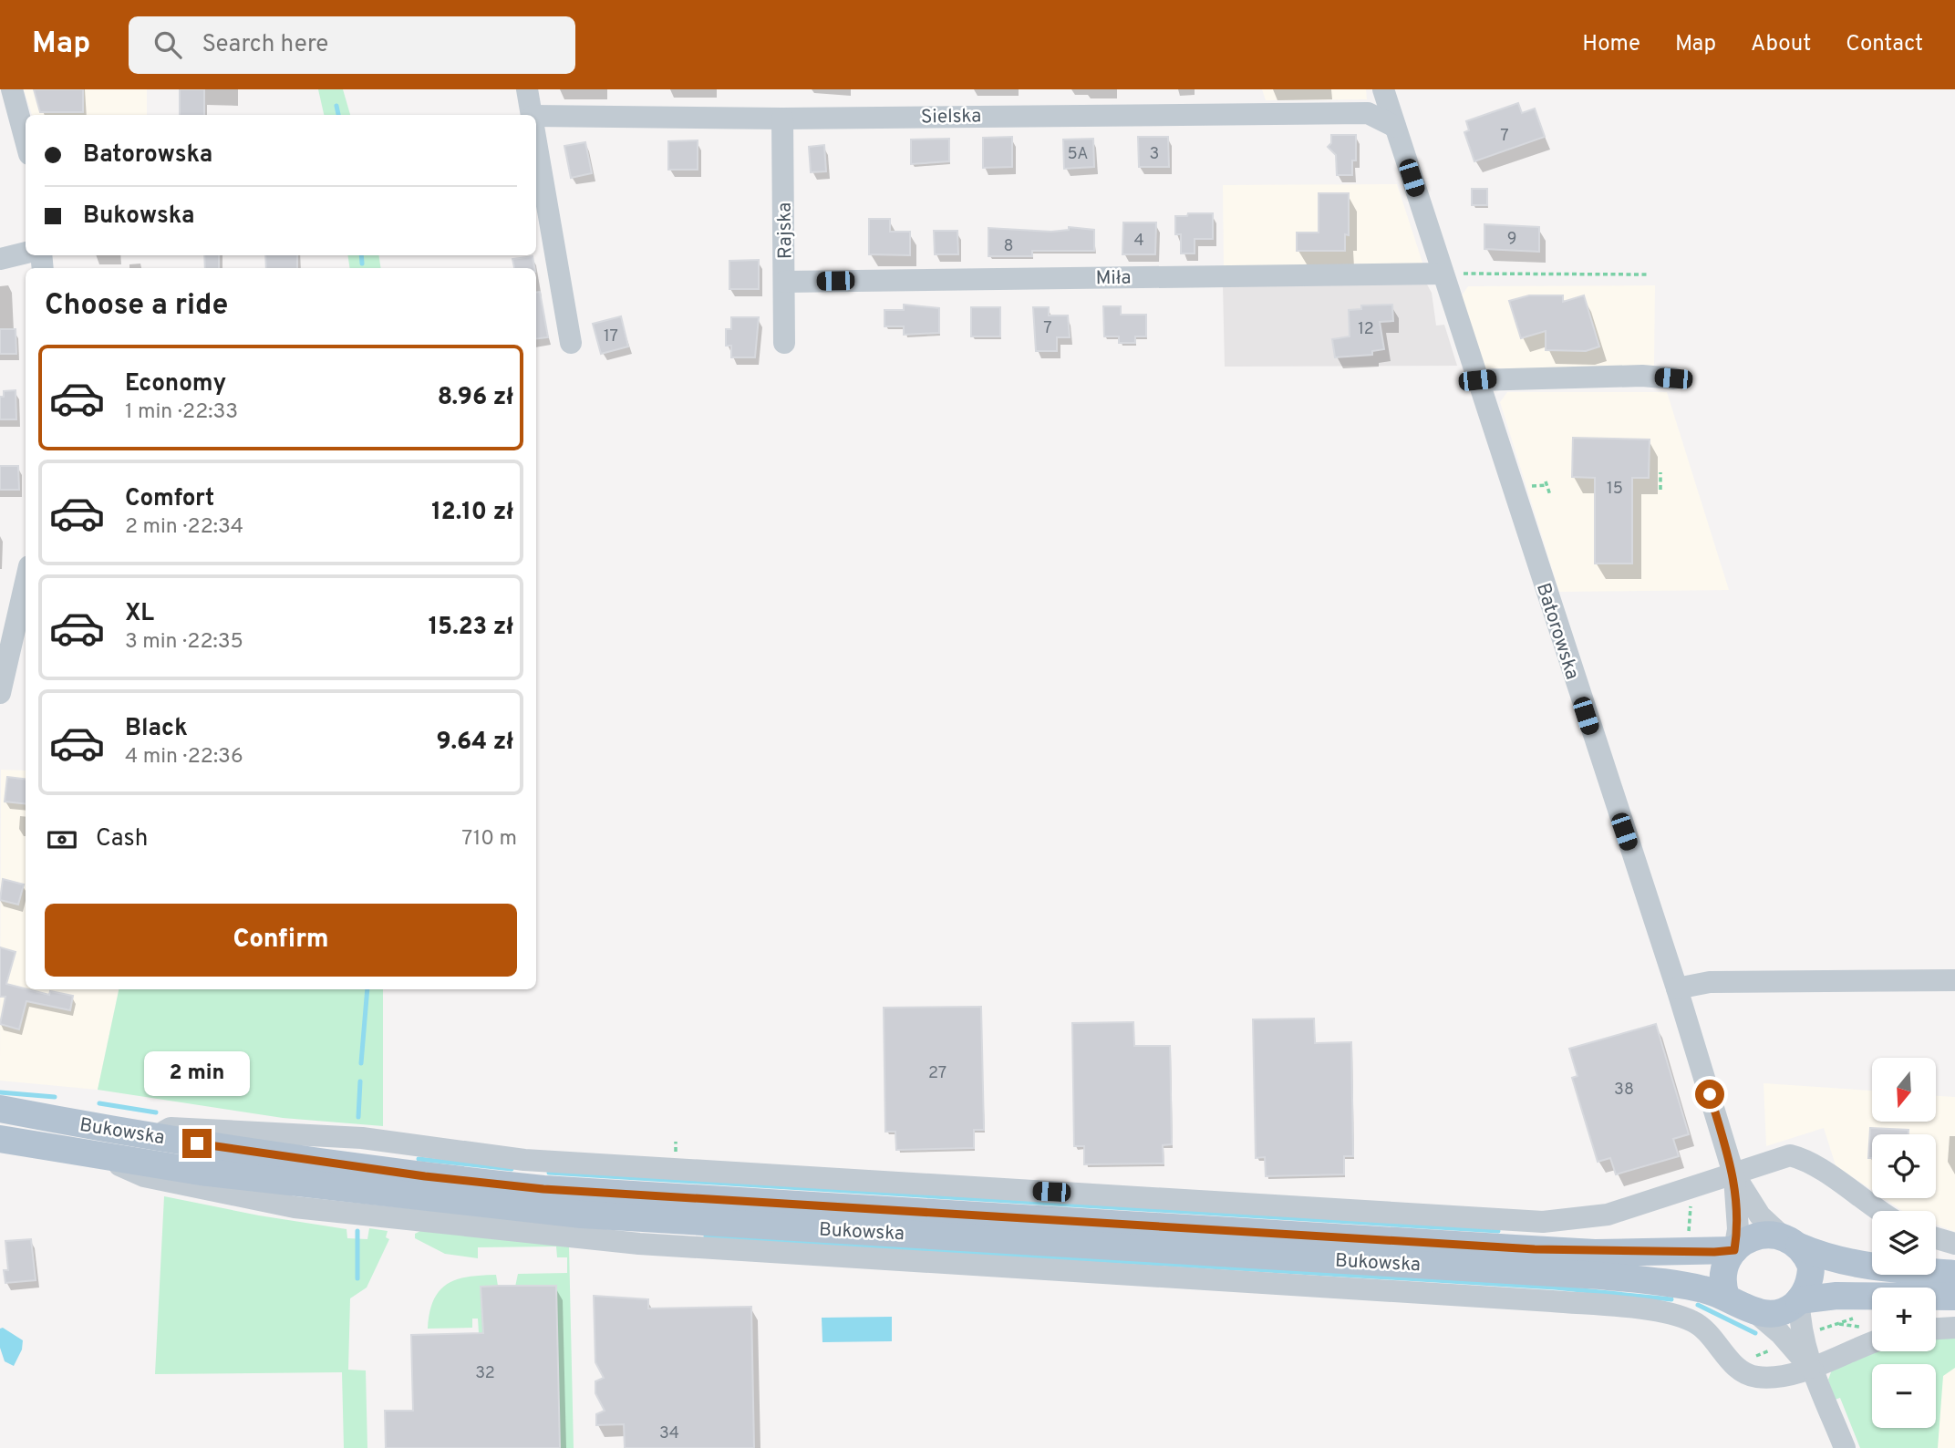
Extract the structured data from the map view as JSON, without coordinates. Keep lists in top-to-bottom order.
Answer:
{
  "streets": {
    "main road": ["Bukowska"],
    "street": [
      "Sielska",
      "Rajska",
      "Miła",
      "Batorowska"
    ]
  },
  "crossings": [
    ["Sielska", "Rajska"],
    ["Sielska", "Batorowska"],
    ["Rajska", "Miła"],
    ["Miła", "Batorowska"],
    ["Batorowska", "Bukowska"]
  ],
  "house_numbers": [
    "7",
    "5A",
    "3",
    "9",
    "4",
    "8",
    "7",
    "12",
    "17",
    "15",
    "27",
    "38",
    "32",
    "34"
  ],
  "north": "bottom",
  "page": {
    "header": "Map",
    "search": "Search here",
    "nav": [
      "Home",
      "Map",
      "About",
      "Contact"
    ],
    "banner": ["Batorowska", "Bukowska"],
    "heading": "Choose a ride",
    "list": [
      {
        "name": "Economy",
        "note": "1 min · 22:33",
        "value": "8.96 zł"
      },
      {
        "name": "Comfort",
        "note": "2 min · 22:34",
        "value": "12.10 zł"
      },
      {
        "name": "XL",
        "note": "3 min · 22:35",
        "value": "15.23 zł"
      },
      {
        "name": "Black",
        "note": "4 min · 22:36",
        "value": "9.64 zł"
      }
    ],
    "pay": ["Cash", "710 m"],
    "buttons": "Confirm",
    "bubble": "2 min",
    "map_buttons": ["+", "−"]
  }
}
